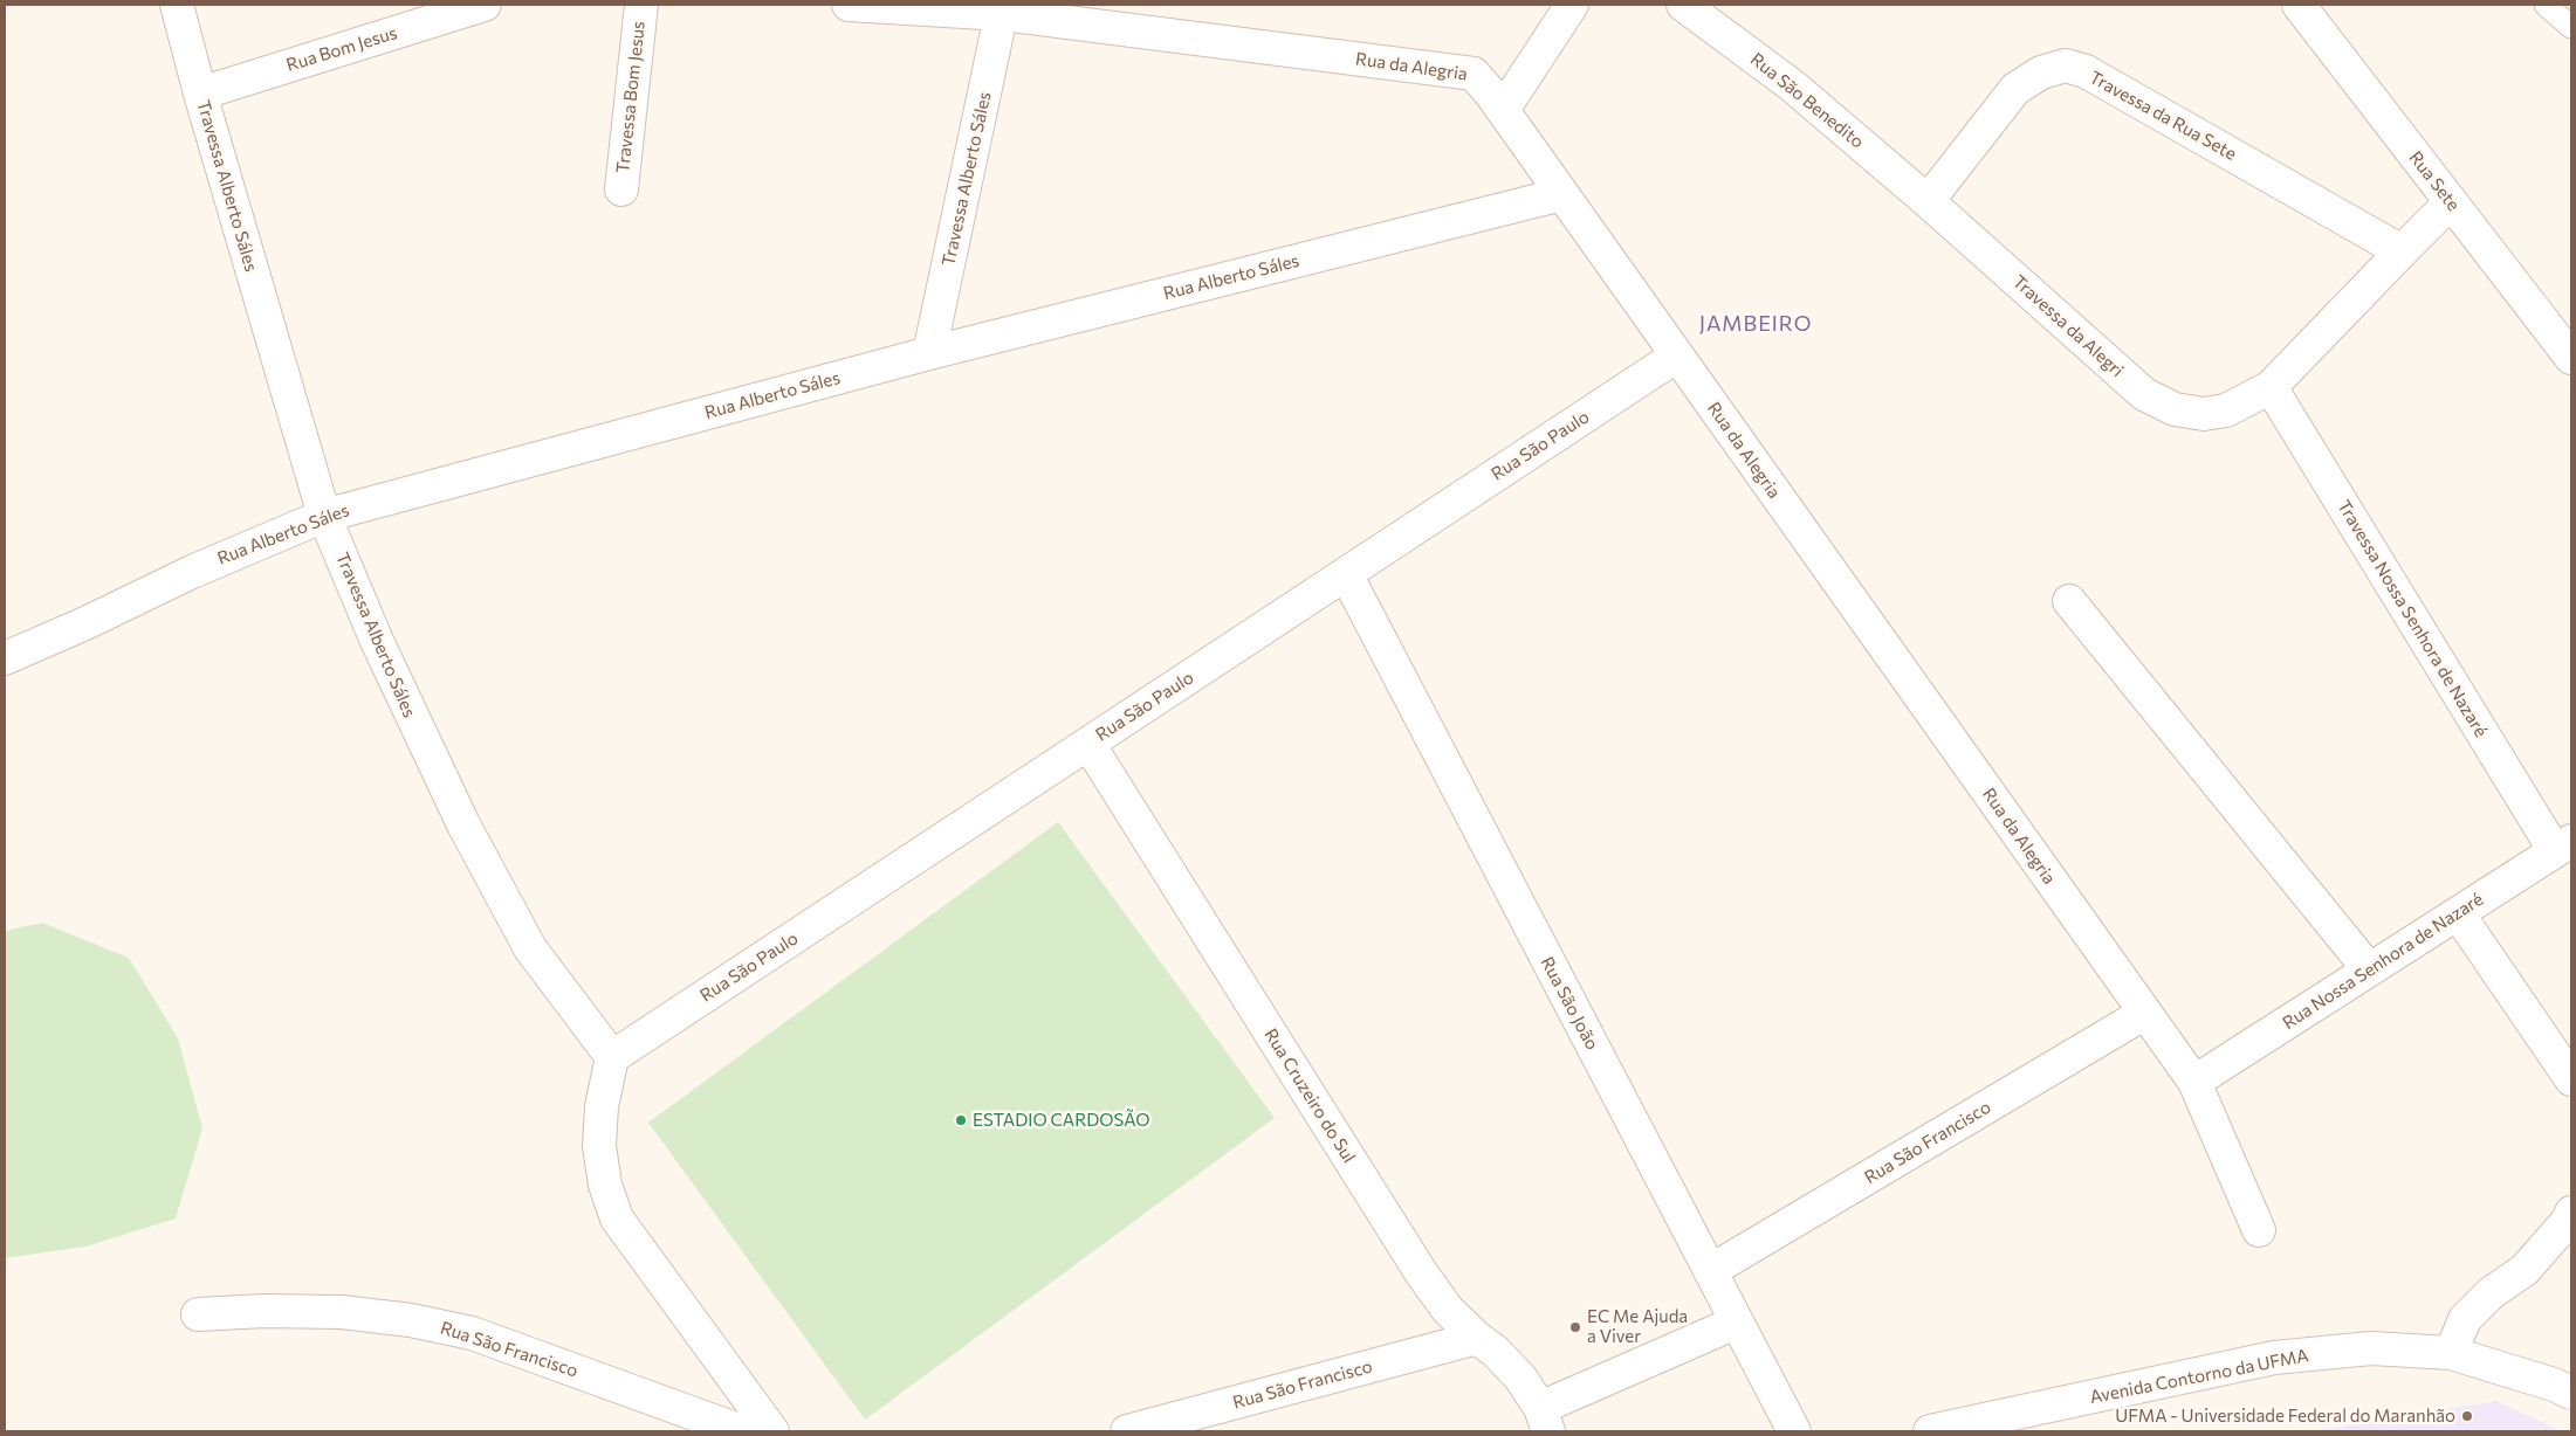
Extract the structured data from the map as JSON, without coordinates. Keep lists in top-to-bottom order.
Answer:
{
  "streets": {
    "street": [
      "Rua Bom Jesus",
      "Rua da Alegria",
      "Travessa Bom Jesus",
      "Rua São Benedito",
      "Travessa da Rua Sete",
      "Travessa Alberto Sáles",
      "Rua Sete",
      "Rua Alberto Sáles",
      "Travessa da Alegri",
      "Rua São Paulo",
      "Travessa Nossa Senhora de Nazaré",
      "Rua Nossa Senhora de Nazaré",
      "Rua São João",
      "Rua Cruzeiro do Sul",
      "Rua São Francisco",
      "Avenida Contorno da UFMA"
    ]
  },
  "crossings": [
    ["Rua Bom Jesus", "Travessa Alberto Sáles"],
    ["Rua da Alegria", "Travessa Alberto Sáles"],
    ["Rua da Alegria", "Rua Alberto Sáles"],
    ["Rua da Alegria", "Rua São Paulo"],
    ["Rua da Alegria", "Rua Nossa Senhora de Nazaré"],
    ["Rua da Alegria", "Rua São Francisco"],
    ["Rua São Benedito", "Travessa da Rua Sete"],
    ["Rua São Benedito", "Travessa da Alegri"],
    ["Travessa da Rua Sete", "Travessa da Alegri"],
    ["Travessa Alberto Sáles", "Rua Alberto Sáles"],
    ["Travessa Alberto Sáles", "Rua São Paulo"],
    ["Travessa da Alegri", "Travessa Nossa Senhora de Nazaré"],
    ["Rua São Paulo", "Rua São João"],
    ["Rua São Paulo", "Rua Cruzeiro do Sul"],
    ["Travessa Nossa Senhora de Nazaré", "Rua Nossa Senhora de Nazaré"],
    ["Rua São João", "Rua São Francisco"],
    ["Rua Cruzeiro do Sul", "Rua São Francisco"]
  ],
  "districts": ["JAMBEIRO"],
  "places": ["ESTADIO CARDOSÃO", "EC Me Ajuda a Viver", "UFMA - Universidade Federal do Maranhão"]
}
